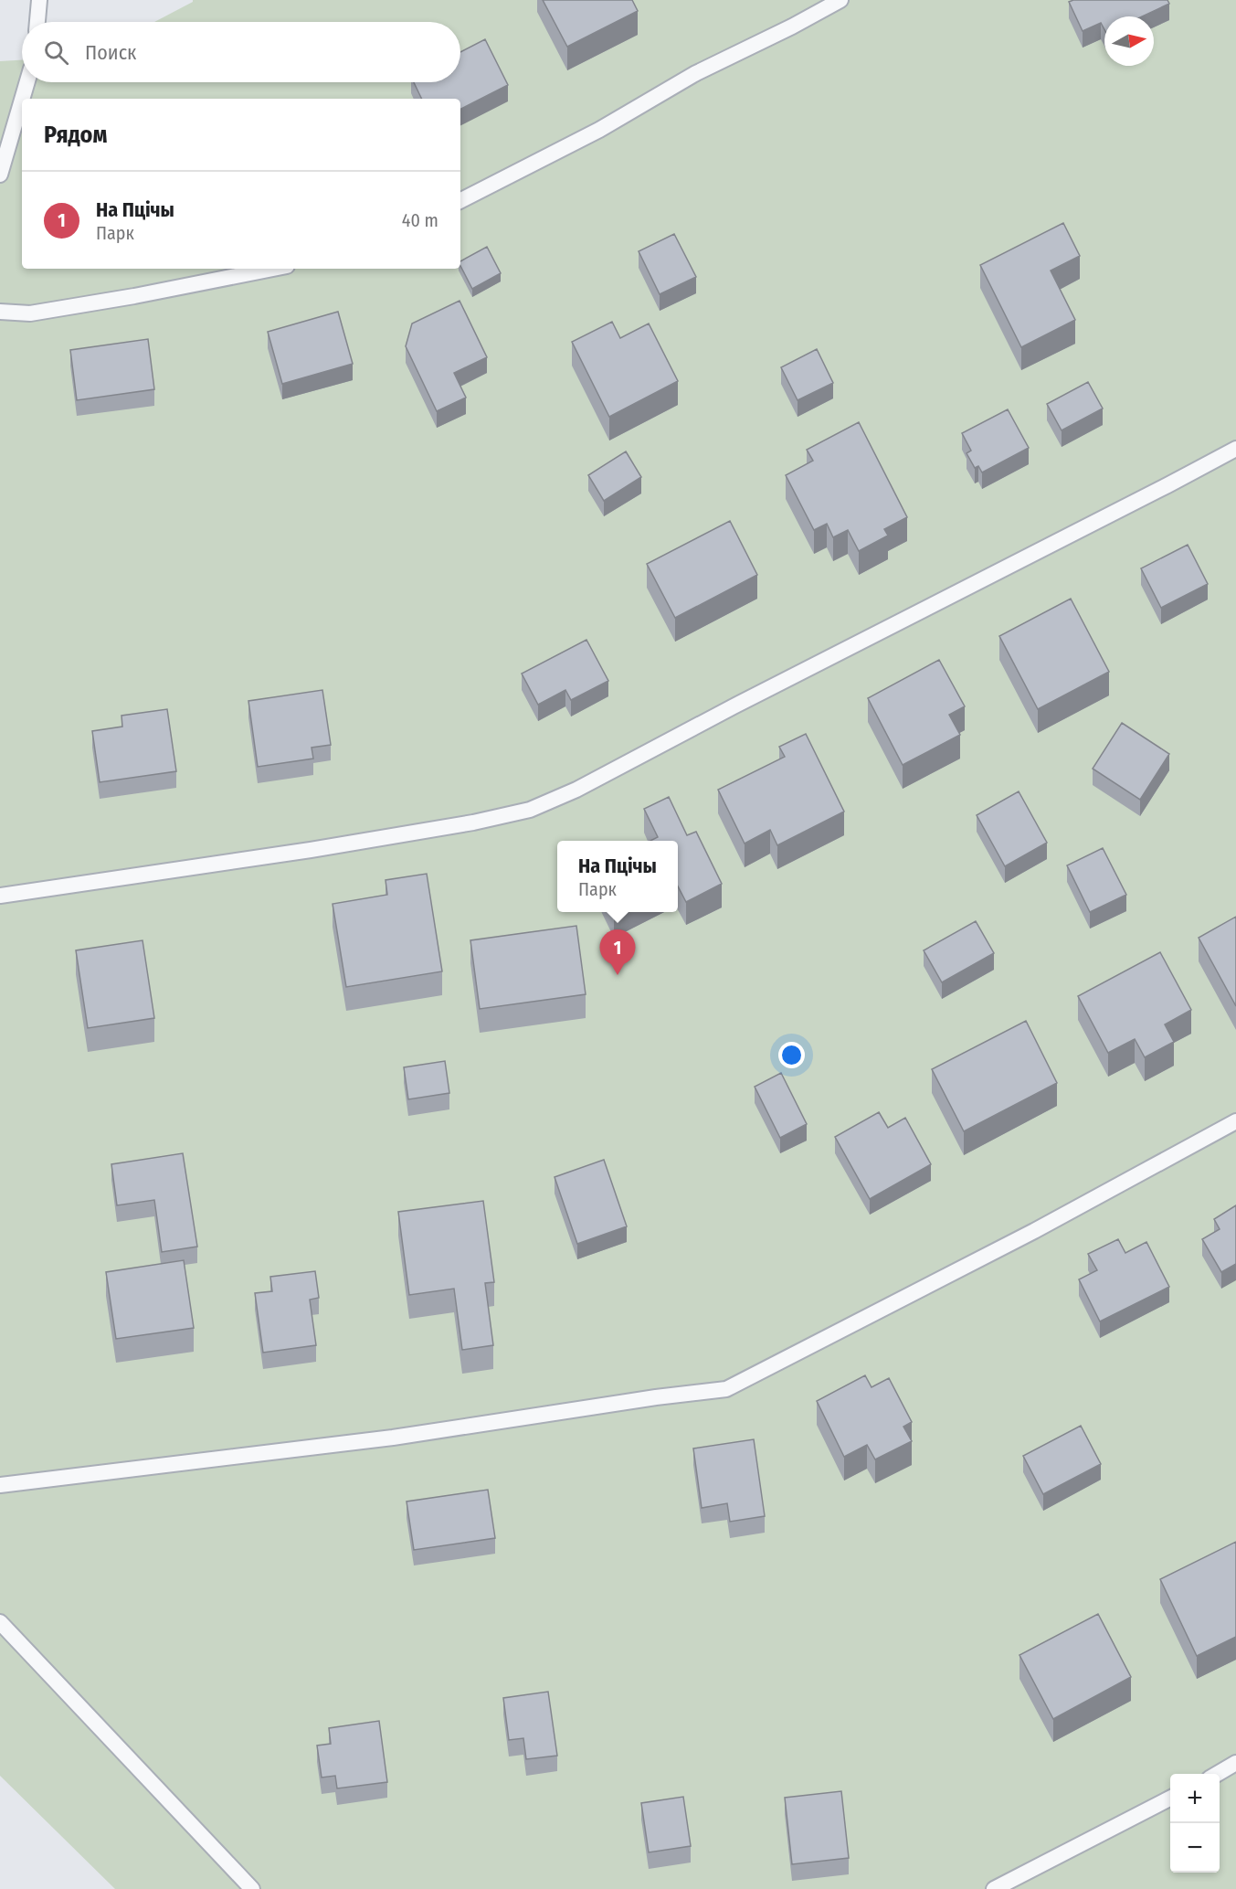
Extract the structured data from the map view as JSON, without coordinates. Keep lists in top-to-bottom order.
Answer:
{
  "north": "right",
  "page": {
    "search": "Поиск",
    "heading": "Рядом",
    "list": [
      {
        "mark": "1",
        "name": "На Пцічы",
        "note": "Парк",
        "value": "40 m"
      }
    ],
    "popup": ["На Пцічы", "Парк"],
    "pins": "1",
    "map_buttons": ["+", "−"]
  }
}
